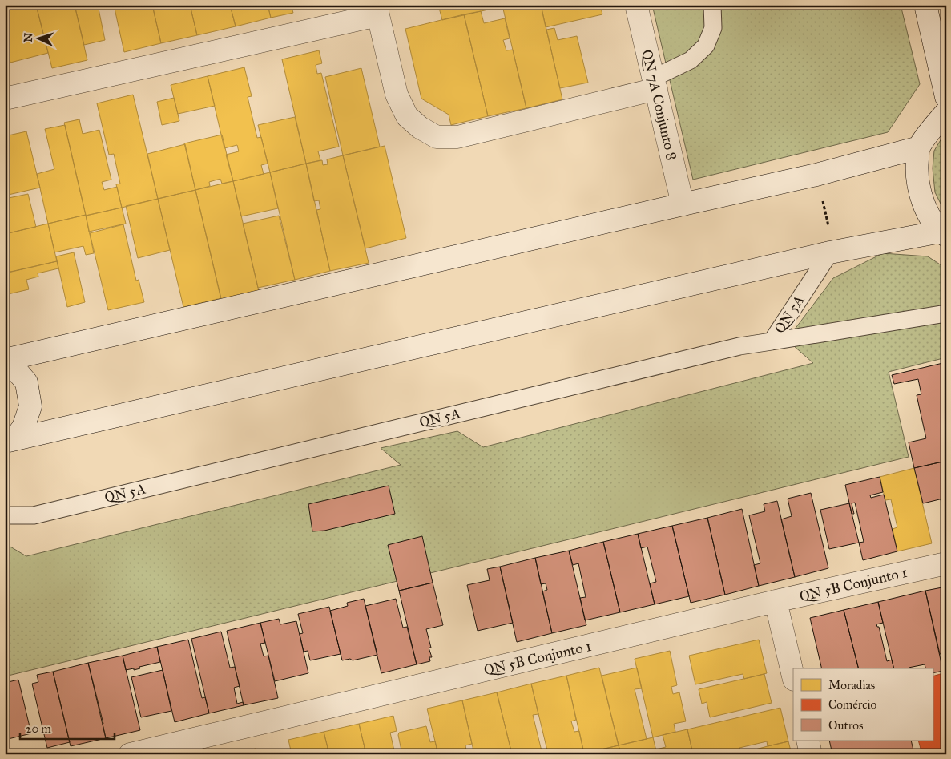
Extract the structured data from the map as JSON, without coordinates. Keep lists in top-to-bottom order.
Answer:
{
  "streets": {
    "main road": ["QN 7A Conjunto 8", "QN 5B Conjunto 1"],
    "lane": ["QN 5A"]
  },
  "legend": ["Moradias", "Comércio", "Outros"],
  "scale_bar": "20 m",
  "north": "left"
}
